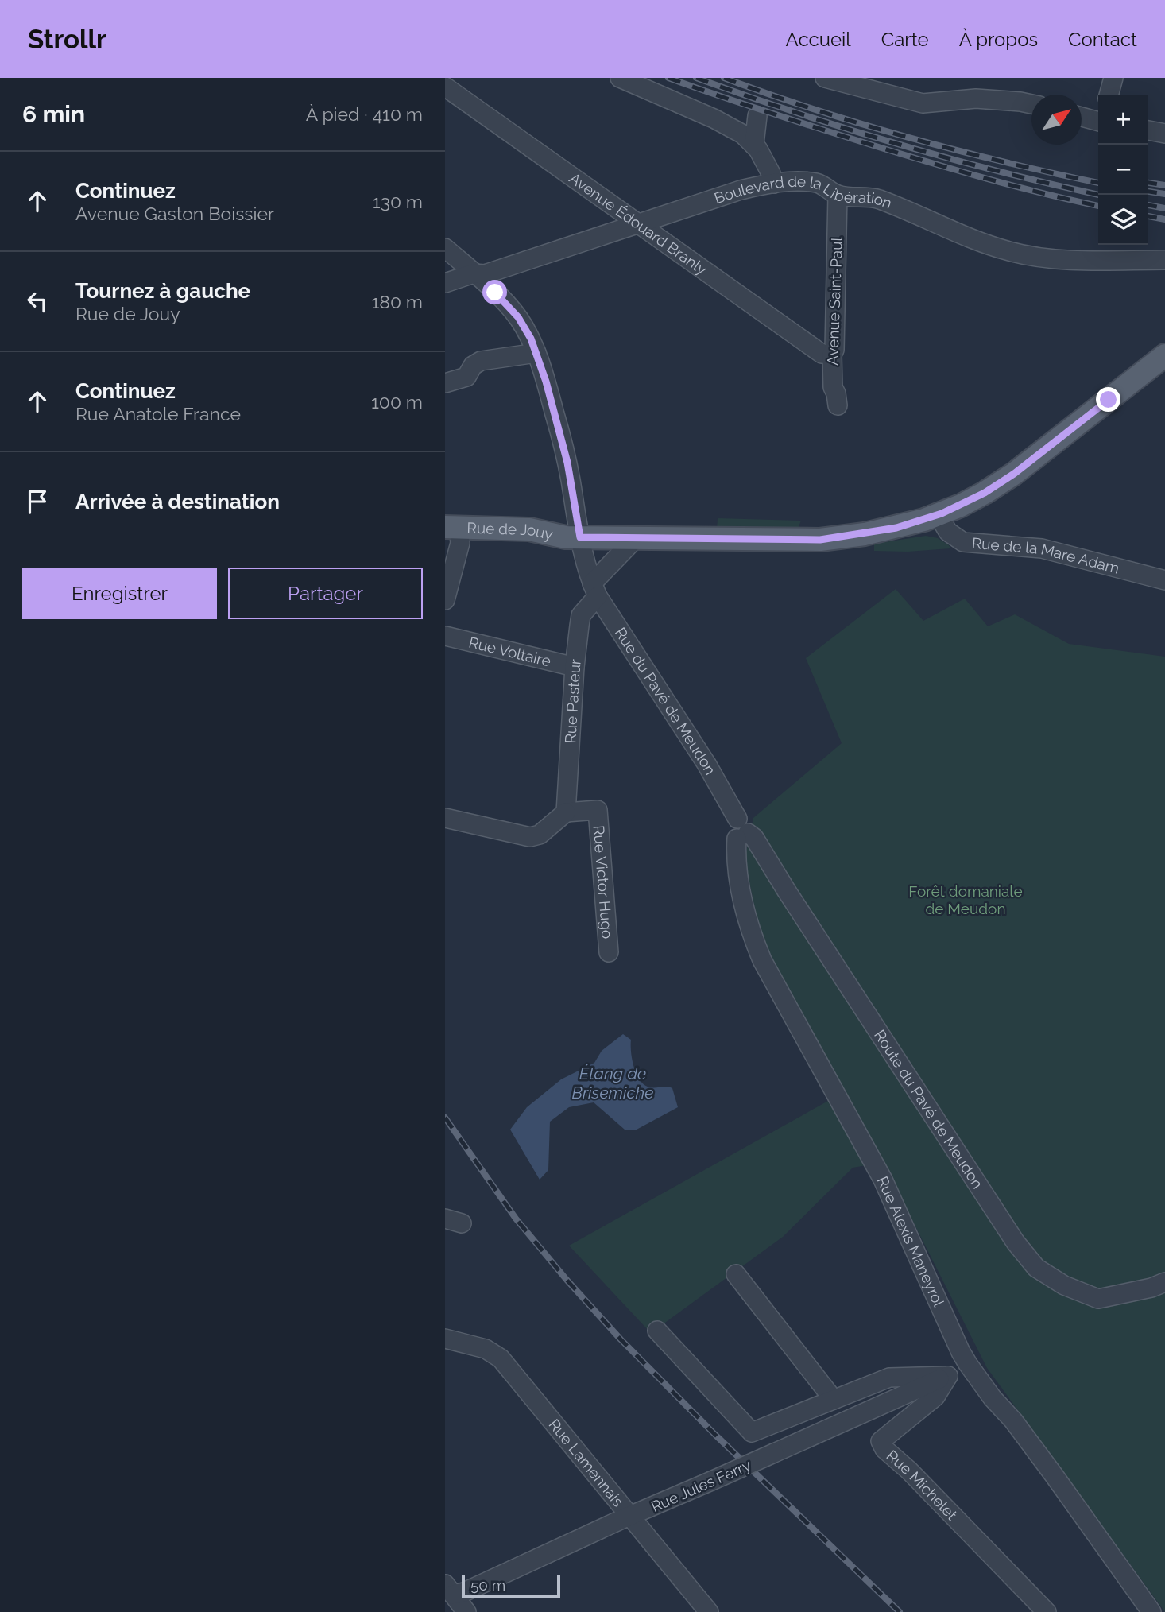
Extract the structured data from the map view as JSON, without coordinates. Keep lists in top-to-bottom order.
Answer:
{
  "streets": {
    "main road": ["Rue de Jouy"],
    "street": [
      "Boulevard de la Libération",
      "Avenue Édouard Branly",
      "Avenue Saint-Paul",
      "Rue de la Mare Adam",
      "Rue Voltaire",
      "Rue Pasteur",
      "Rue du Pavé de Meudon",
      "Rue Victor Hugo",
      "Route du Pavé de Meudon",
      "Rue Alexis Maneyrol",
      "Rue Lamennais",
      "Rue Michelet",
      "Rue Jules Ferry"
    ]
  },
  "crossings": [
    ["Boulevard de la Libération", "Avenue Édouard Branly"],
    ["Boulevard de la Libération", "Avenue Saint-Paul"],
    ["Boulevard de la Libération", "Rue du Pavé de Meudon"],
    ["Avenue Édouard Branly", "Avenue Saint-Paul"],
    ["Rue de Jouy", "Rue de la Mare Adam"],
    ["Rue de Jouy", "Rue du Pavé de Meudon"],
    ["Rue Voltaire", "Rue Pasteur"],
    ["Rue Pasteur", "Rue du Pavé de Meudon"],
    ["Rue Pasteur", "Rue Victor Hugo"],
    ["Rue du Pavé de Meudon", "Route du Pavé de Meudon"],
    ["Rue du Pavé de Meudon", "Rue Alexis Maneyrol"],
    ["Route du Pavé de Meudon", "Rue Alexis Maneyrol"],
    ["Rue Alexis Maneyrol", "Rue Michelet"],
    ["Rue Lamennais", "Rue Jules Ferry"],
    ["Rue Michelet", "Rue Jules Ferry"]
  ],
  "water": ["Étang de Brisemiche"],
  "parks": ["Forêt domaniale de Meudon"],
  "scale_bar": "50 m",
  "north": "top right",
  "page": {
    "header": "Strollr",
    "nav": [
      "Accueil",
      "Carte",
      "À propos",
      "Contact"
    ],
    "heading": ["6 min", "À pied · 410 m"],
    "map_buttons": ["+", "−"],
    "list": [
      ["Continuez", "Avenue Gaston Boissier", "130 m"],
      ["Tournez à gauche", "Rue de Jouy", "180 m"],
      ["Continuez", "Rue Anatole France", "100 m"],
      "Arrivée à destination"
    ],
    "buttons": ["Enregistrer", "Partager"],
    "scale": "50 m"
  }
}
